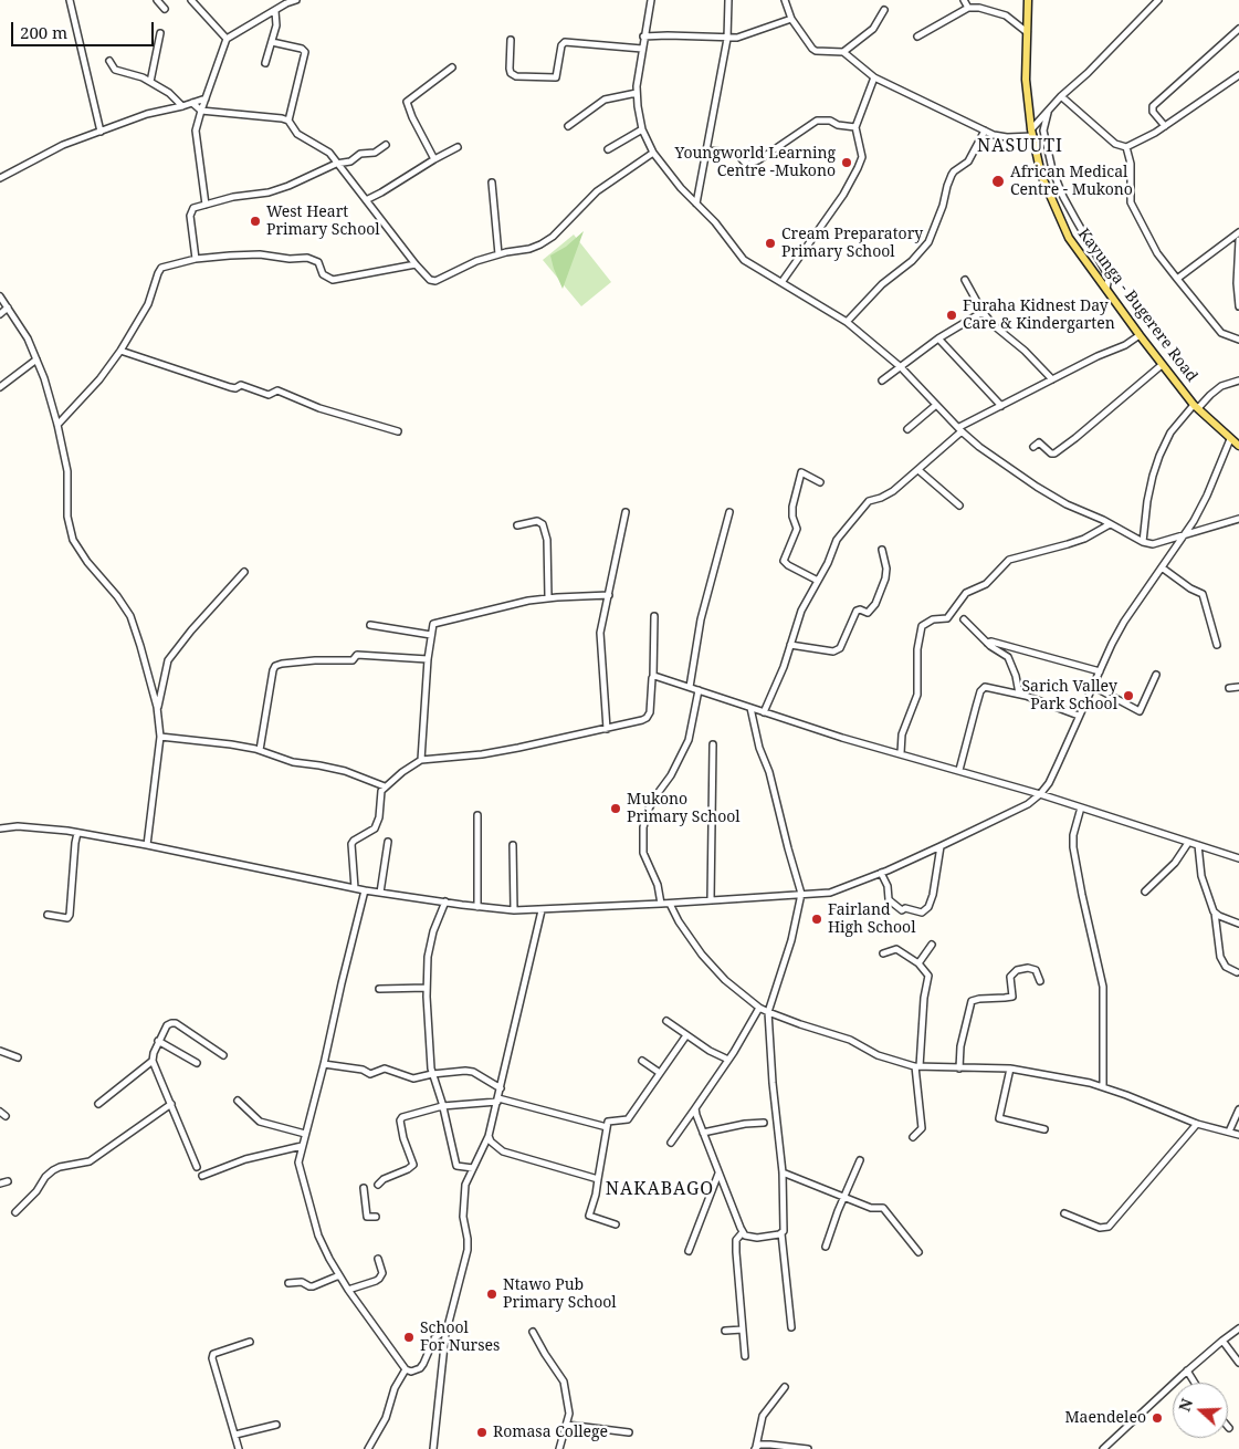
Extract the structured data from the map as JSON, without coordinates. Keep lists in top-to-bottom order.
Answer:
{
  "streets": {
    "main road": ["Kayunga - Bugerere Road"]
  },
  "districts": ["NASUUTI", "NAKABAGO"],
  "places": [
    "Youngworld Learning Centre -Mukono",
    "African Medical Centre - Mukono",
    "West Heart Primary School",
    "Cream Preparatory Primary School",
    "Furaha Kidnest Day Care & Kindergarten",
    "Sarich Valley Park School",
    "Mukono Primary School",
    "Fairland High School",
    "Ntawo Pub Primary School",
    "School For Nurses",
    "Maendeleo",
    "Romasa College"
  ],
  "scale_bar": "200 m",
  "north": "left"
}
